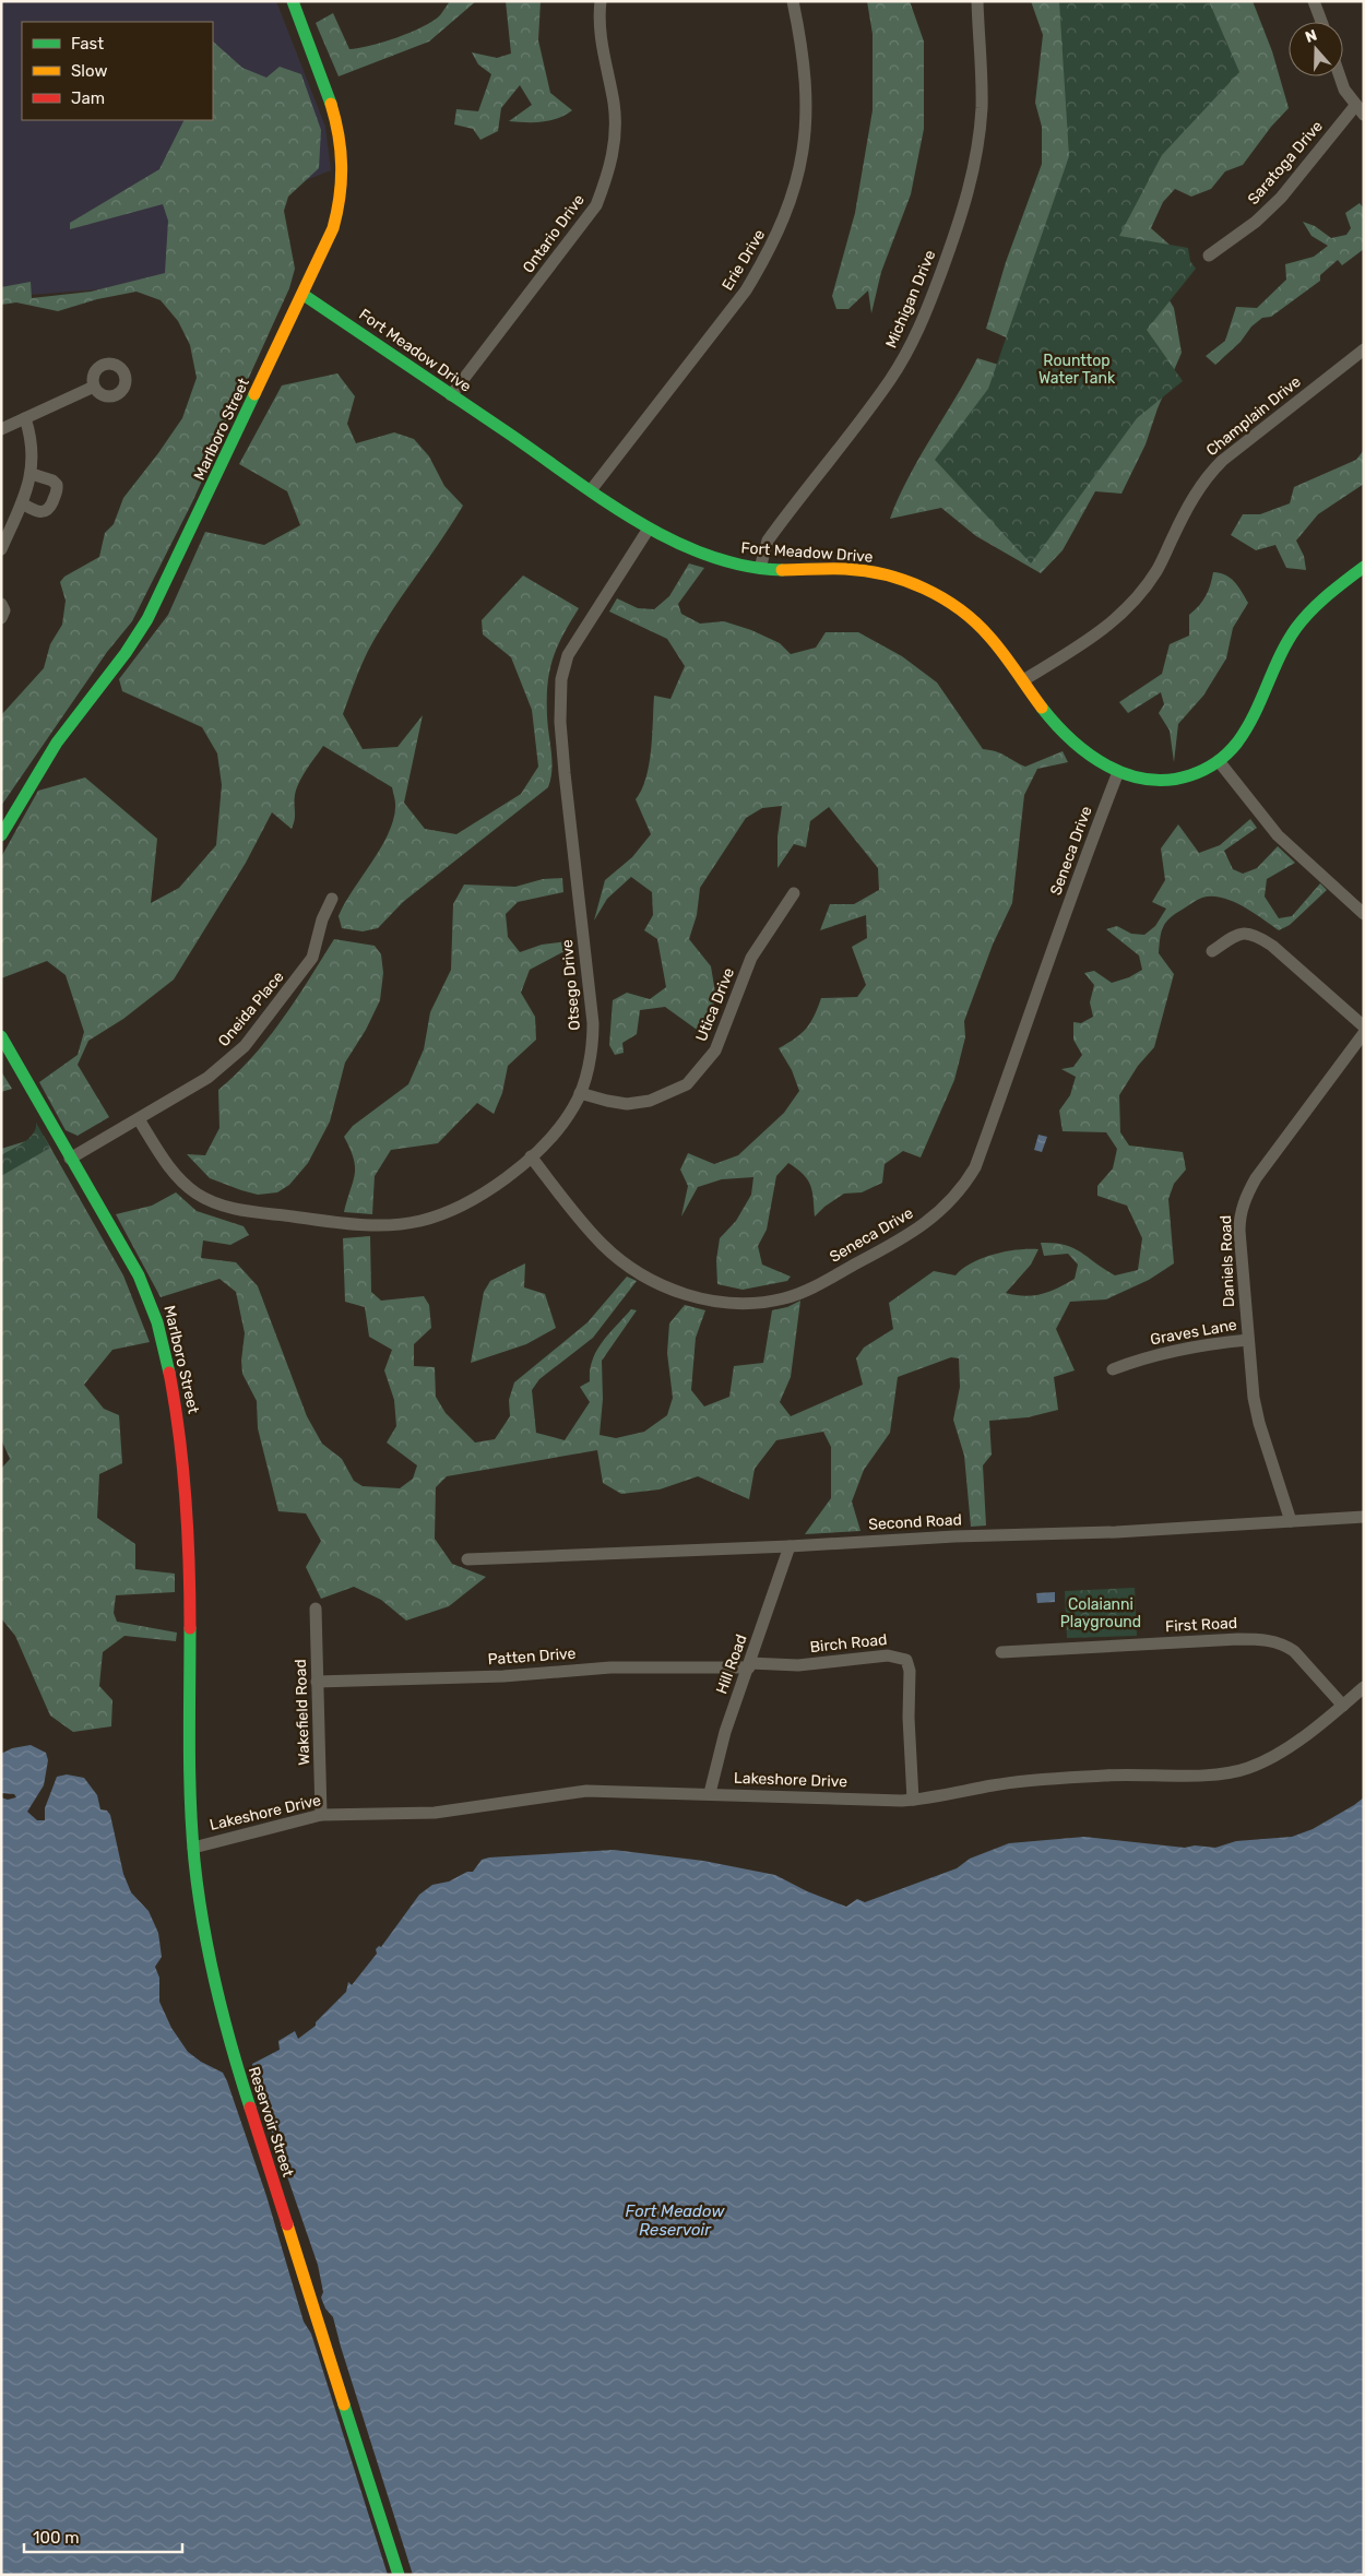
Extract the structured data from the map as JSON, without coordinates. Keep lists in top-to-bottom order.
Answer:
{
  "streets": {
    "street": [
      "Saratoga Drive",
      "Ontario Drive",
      "Erie Drive",
      "Michigan Drive",
      "Fort Meadow Drive",
      "Champlain Drive",
      "Marlboro Street",
      "Seneca Drive",
      "Otsego Drive",
      "Utica Drive",
      "Oneida Place",
      "Daniels Road",
      "Graves Lane",
      "Second Road",
      "First Road",
      "Birch Road",
      "Patten Drive",
      "Hill Road",
      "Wakefield Road",
      "Lakeshore Drive",
      "Reservoir Street"
    ]
  },
  "crossings": [
    ["Ontario Drive", "Fort Meadow Drive"],
    ["Erie Drive", "Fort Meadow Drive"],
    ["Michigan Drive", "Fort Meadow Drive"],
    ["Fort Meadow Drive", "Champlain Drive"],
    ["Fort Meadow Drive", "Marlboro Street"],
    ["Fort Meadow Drive", "Seneca Drive"],
    ["Fort Meadow Drive", "Otsego Drive"],
    ["Marlboro Street", "Oneida Place"],
    ["Marlboro Street", "Reservoir Street"],
    ["Seneca Drive", "Otsego Drive"],
    ["Otsego Drive", "Utica Drive"],
    ["Otsego Drive", "Oneida Place"],
    ["Daniels Road", "Graves Lane"],
    ["Daniels Road", "Second Road"],
    ["Second Road", "Hill Road"],
    ["First Road", "Lakeshore Drive"],
    ["Birch Road", "Patten Drive"],
    ["Birch Road", "Hill Road"],
    ["Birch Road", "Lakeshore Drive"],
    ["Patten Drive", "Hill Road"],
    ["Patten Drive", "Wakefield Road"],
    ["Hill Road", "Lakeshore Drive"],
    ["Wakefield Road", "Lakeshore Drive"],
    ["Lakeshore Drive", "Reservoir Street"]
  ],
  "water": ["Fort Meadow Reservoir"],
  "parks": ["Rounttop Water Tank", "Colaianni Playground"],
  "legend": ["Fast", "Slow", "Jam"],
  "scale_bar": "100 m",
  "north": "top"
}
